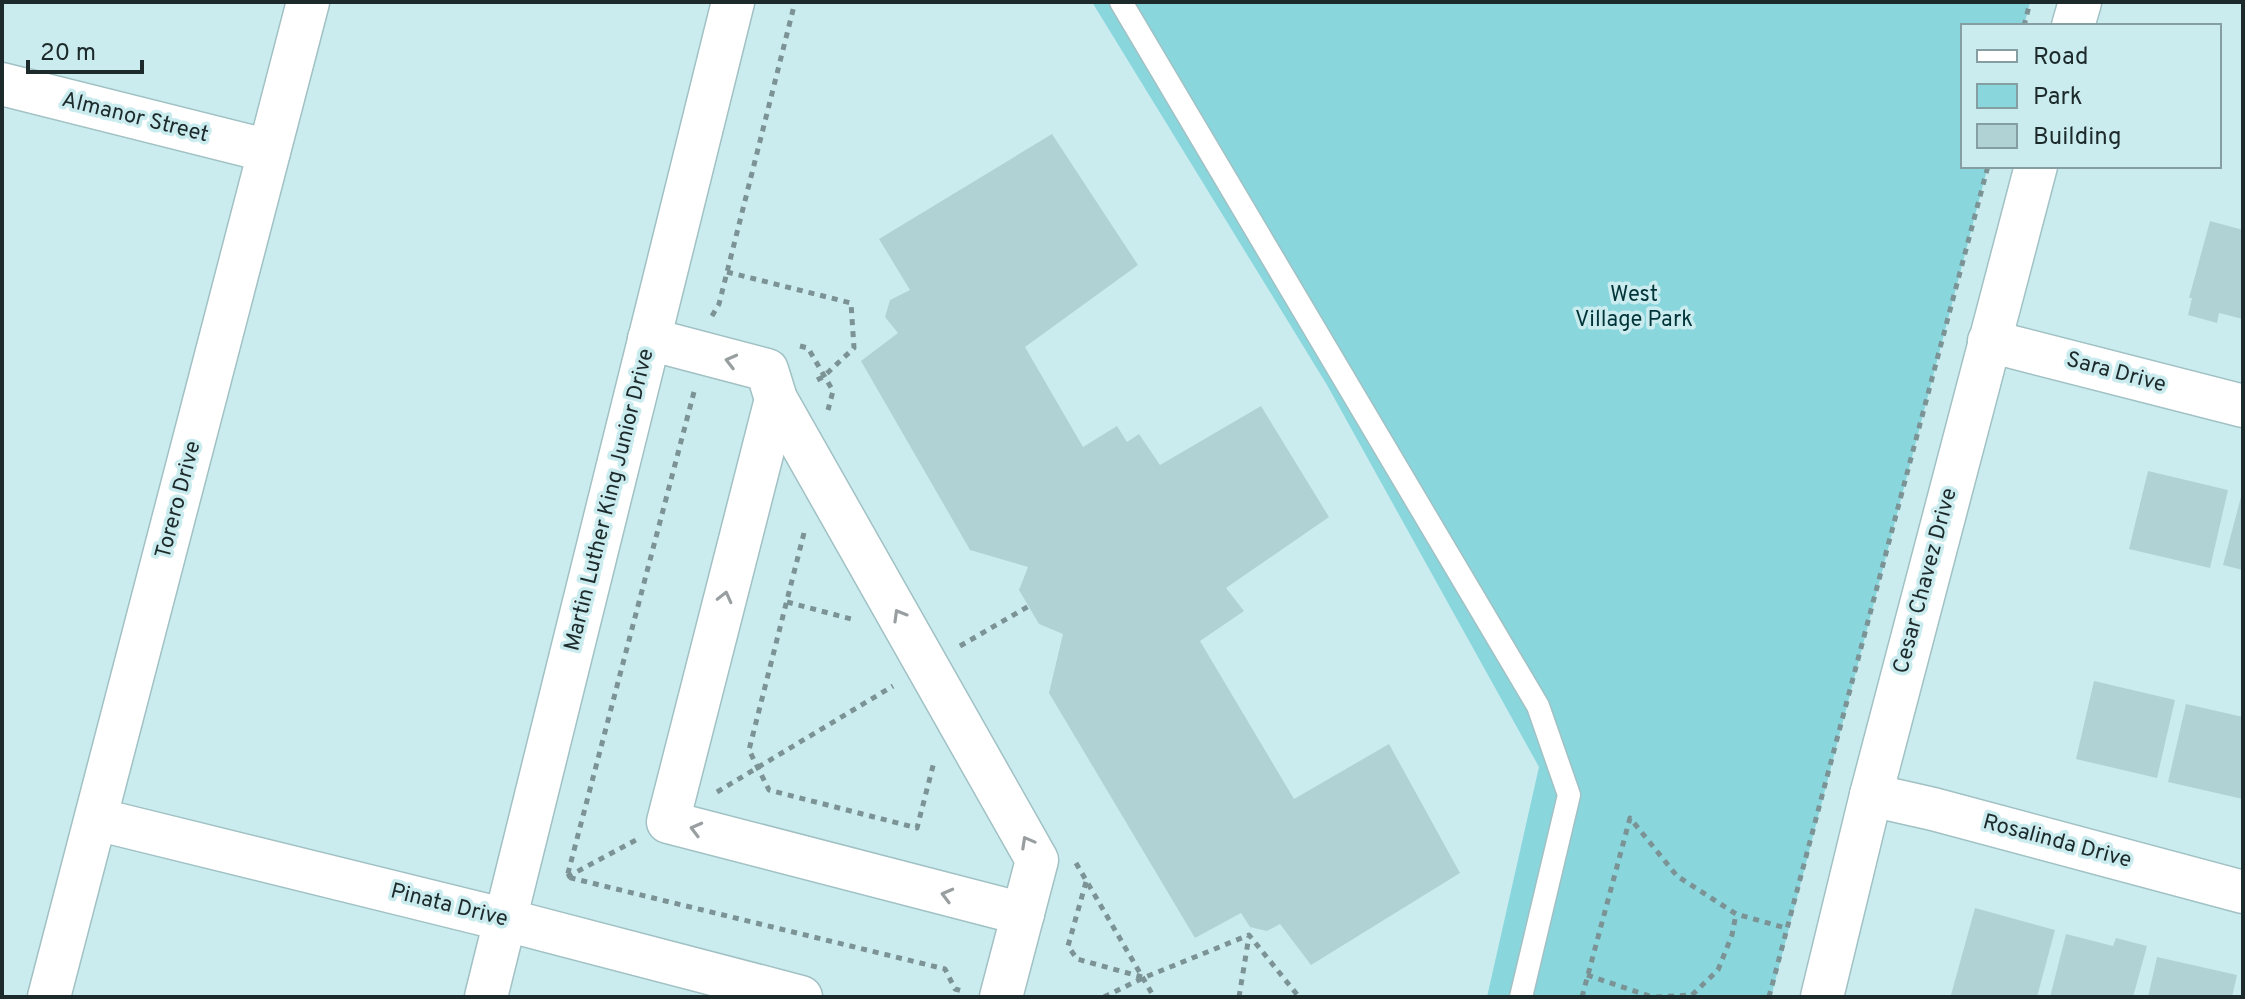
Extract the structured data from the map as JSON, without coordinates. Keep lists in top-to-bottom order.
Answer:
{
  "streets": {
    "street": [
      "Almanor Street",
      "Sara Drive",
      "Torero Drive",
      "Martin Luther King Junior Drive",
      "Cesar Chavez Drive",
      "Rosalinda Drive",
      "Pinata Drive"
    ]
  },
  "crossings": [
    ["Almanor Street", "Torero Drive"],
    ["Sara Drive", "Cesar Chavez Drive"],
    ["Torero Drive", "Pinata Drive"],
    ["Martin Luther King Junior Drive", "Pinata Drive"],
    ["Cesar Chavez Drive", "Rosalinda Drive"]
  ],
  "parks": ["West Village Park"],
  "legend": ["Road", "Park", "Building"],
  "scale_bar": "20 m"
}
